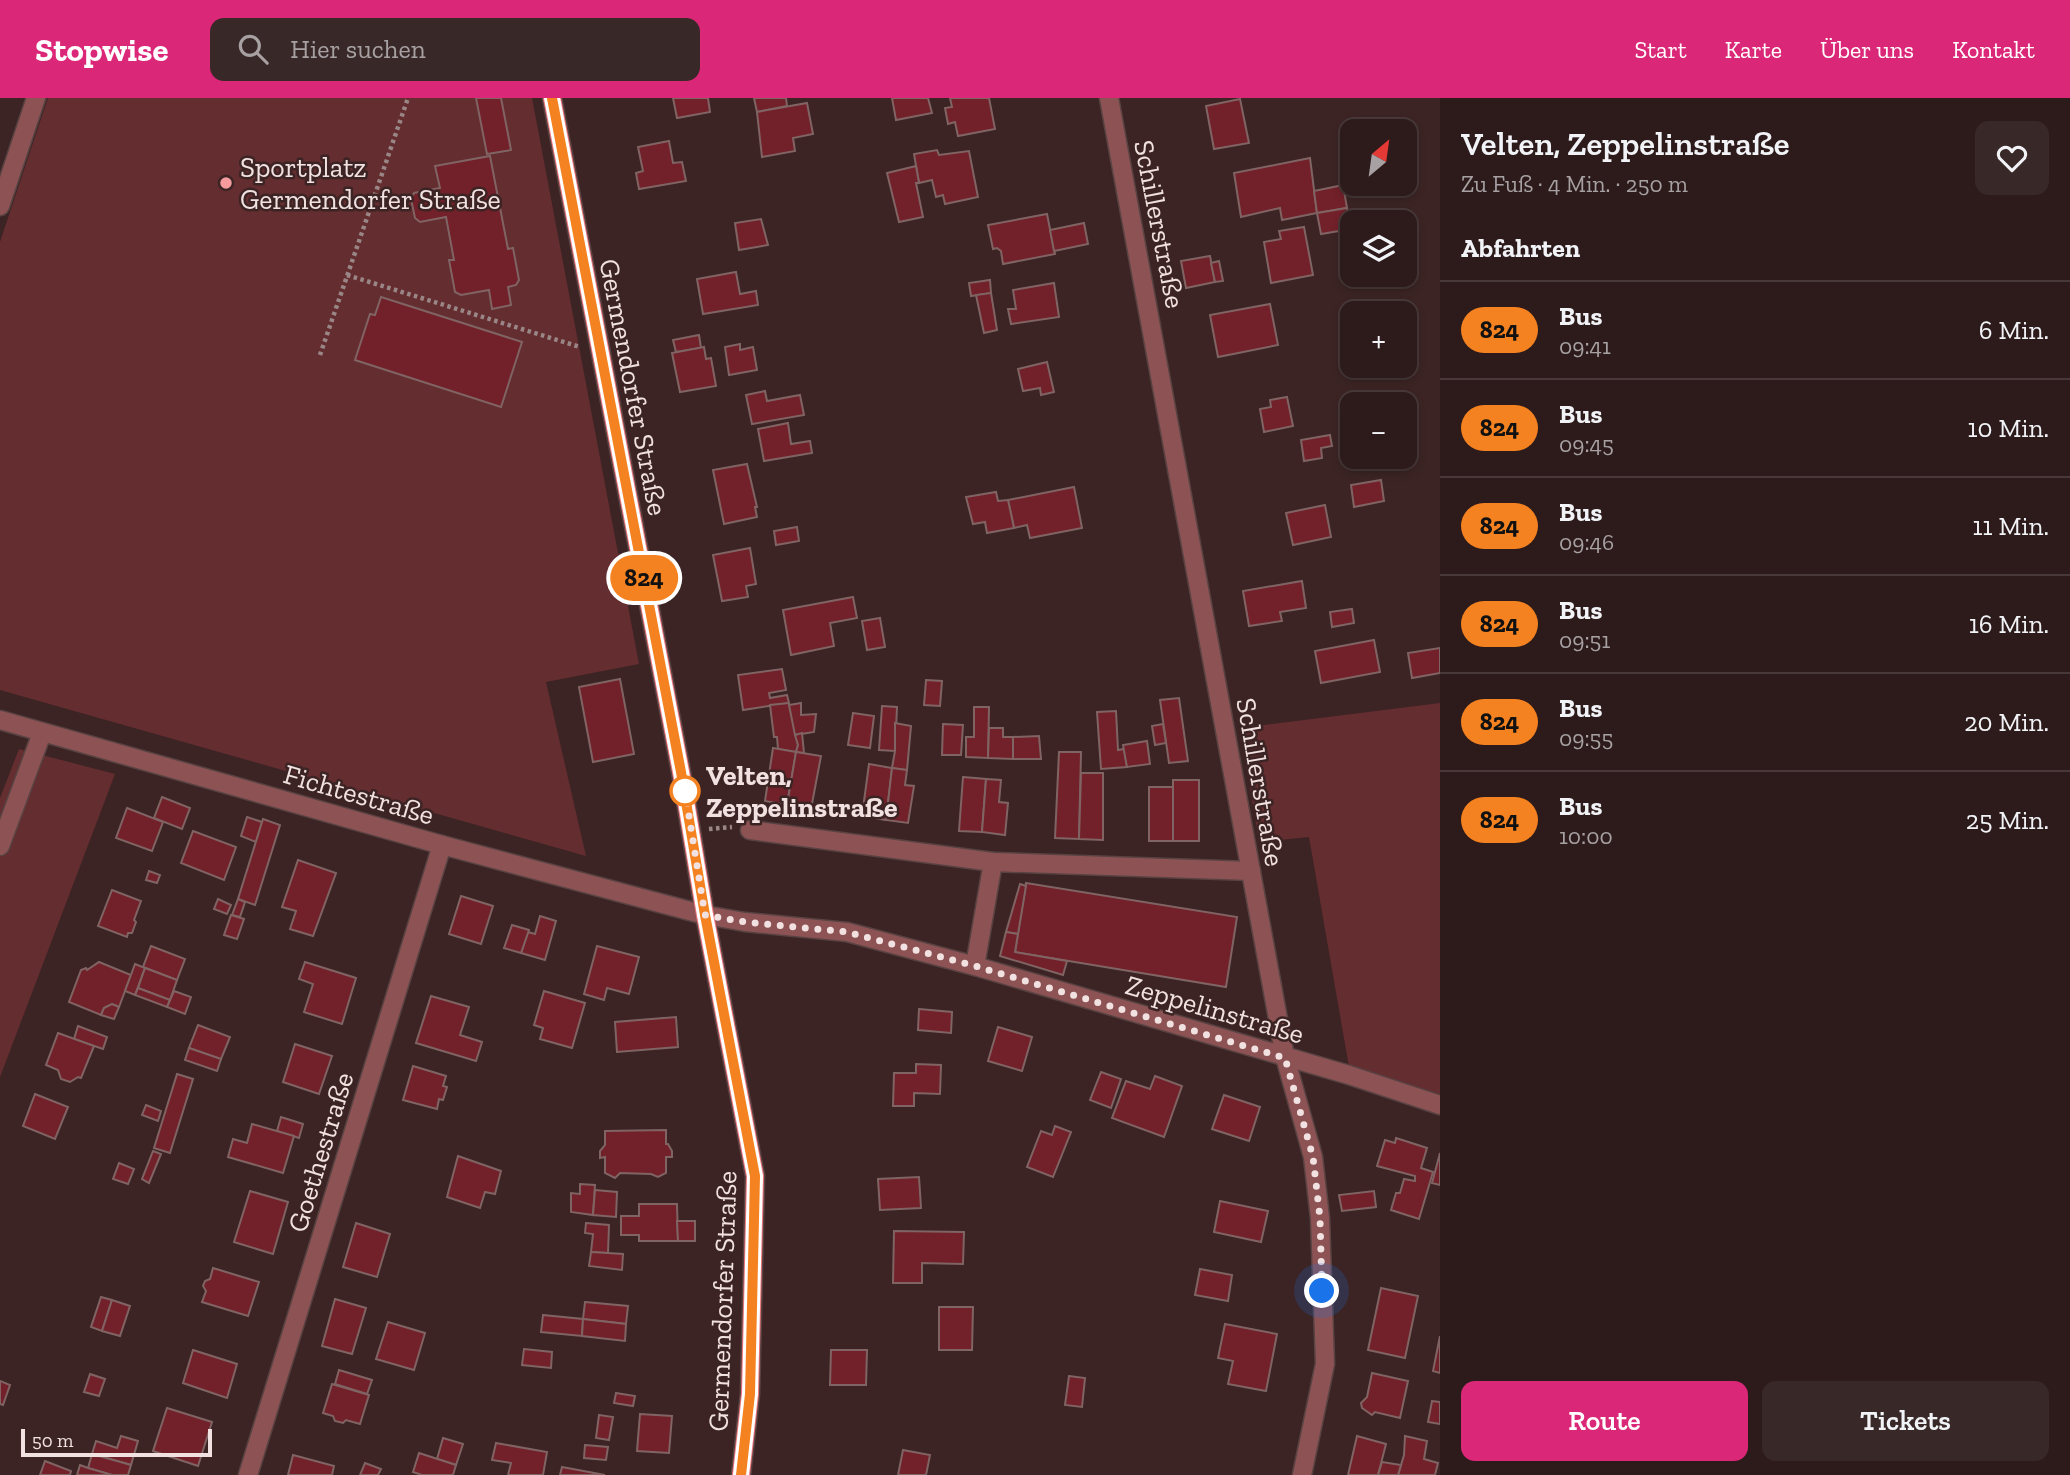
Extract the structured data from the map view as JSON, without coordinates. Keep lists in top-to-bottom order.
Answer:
{
  "streets": {
    "main road": ["Germendorfer Straße"],
    "street": [
      "Schillerstraße",
      "Fichtestraße",
      "Zeppelinstraße",
      "Goethestraße"
    ]
  },
  "crossings": [
    ["Schillerstraße", "Zeppelinstraße"],
    ["Germendorfer Straße", "Fichtestraße"],
    ["Germendorfer Straße", "Zeppelinstraße"],
    ["Fichtestraße", "Zeppelinstraße"],
    ["Fichtestraße", "Goethestraße"]
  ],
  "places": ["Sportplatz Germendorfer Straße", "Velten, Zeppelinstraße"],
  "lines": ["bus line 824"],
  "scale_bar": "50 m",
  "north": "top right",
  "page": {
    "header": "Stopwise",
    "search": "Hier suchen",
    "nav": [
      "Start",
      "Karte",
      "Über uns",
      "Kontakt"
    ],
    "on_map": "824",
    "heading": [
      ["Velten, Zeppelinstraße", "Zu Fuß · 4 Min. · 250 m"],
      "Abfahrten"
    ],
    "map_buttons": ["+", "−"],
    "list": [
      {
        "mark": "824",
        "name": "Bus",
        "note": "09:41",
        "value": "6 Min."
      },
      {
        "mark": "824",
        "name": "Bus",
        "note": "09:45",
        "value": "10 Min."
      },
      {
        "mark": "824",
        "name": "Bus",
        "note": "09:46",
        "value": "11 Min."
      },
      {
        "mark": "824",
        "name": "Bus",
        "note": "09:51",
        "value": "16 Min."
      },
      {
        "mark": "824",
        "name": "Bus",
        "note": "09:55",
        "value": "20 Min."
      },
      {
        "mark": "824",
        "name": "Bus",
        "note": "10:00",
        "value": "25 Min."
      }
    ],
    "buttons": ["Route", "Tickets"],
    "scale": "50 m"
  }
}
